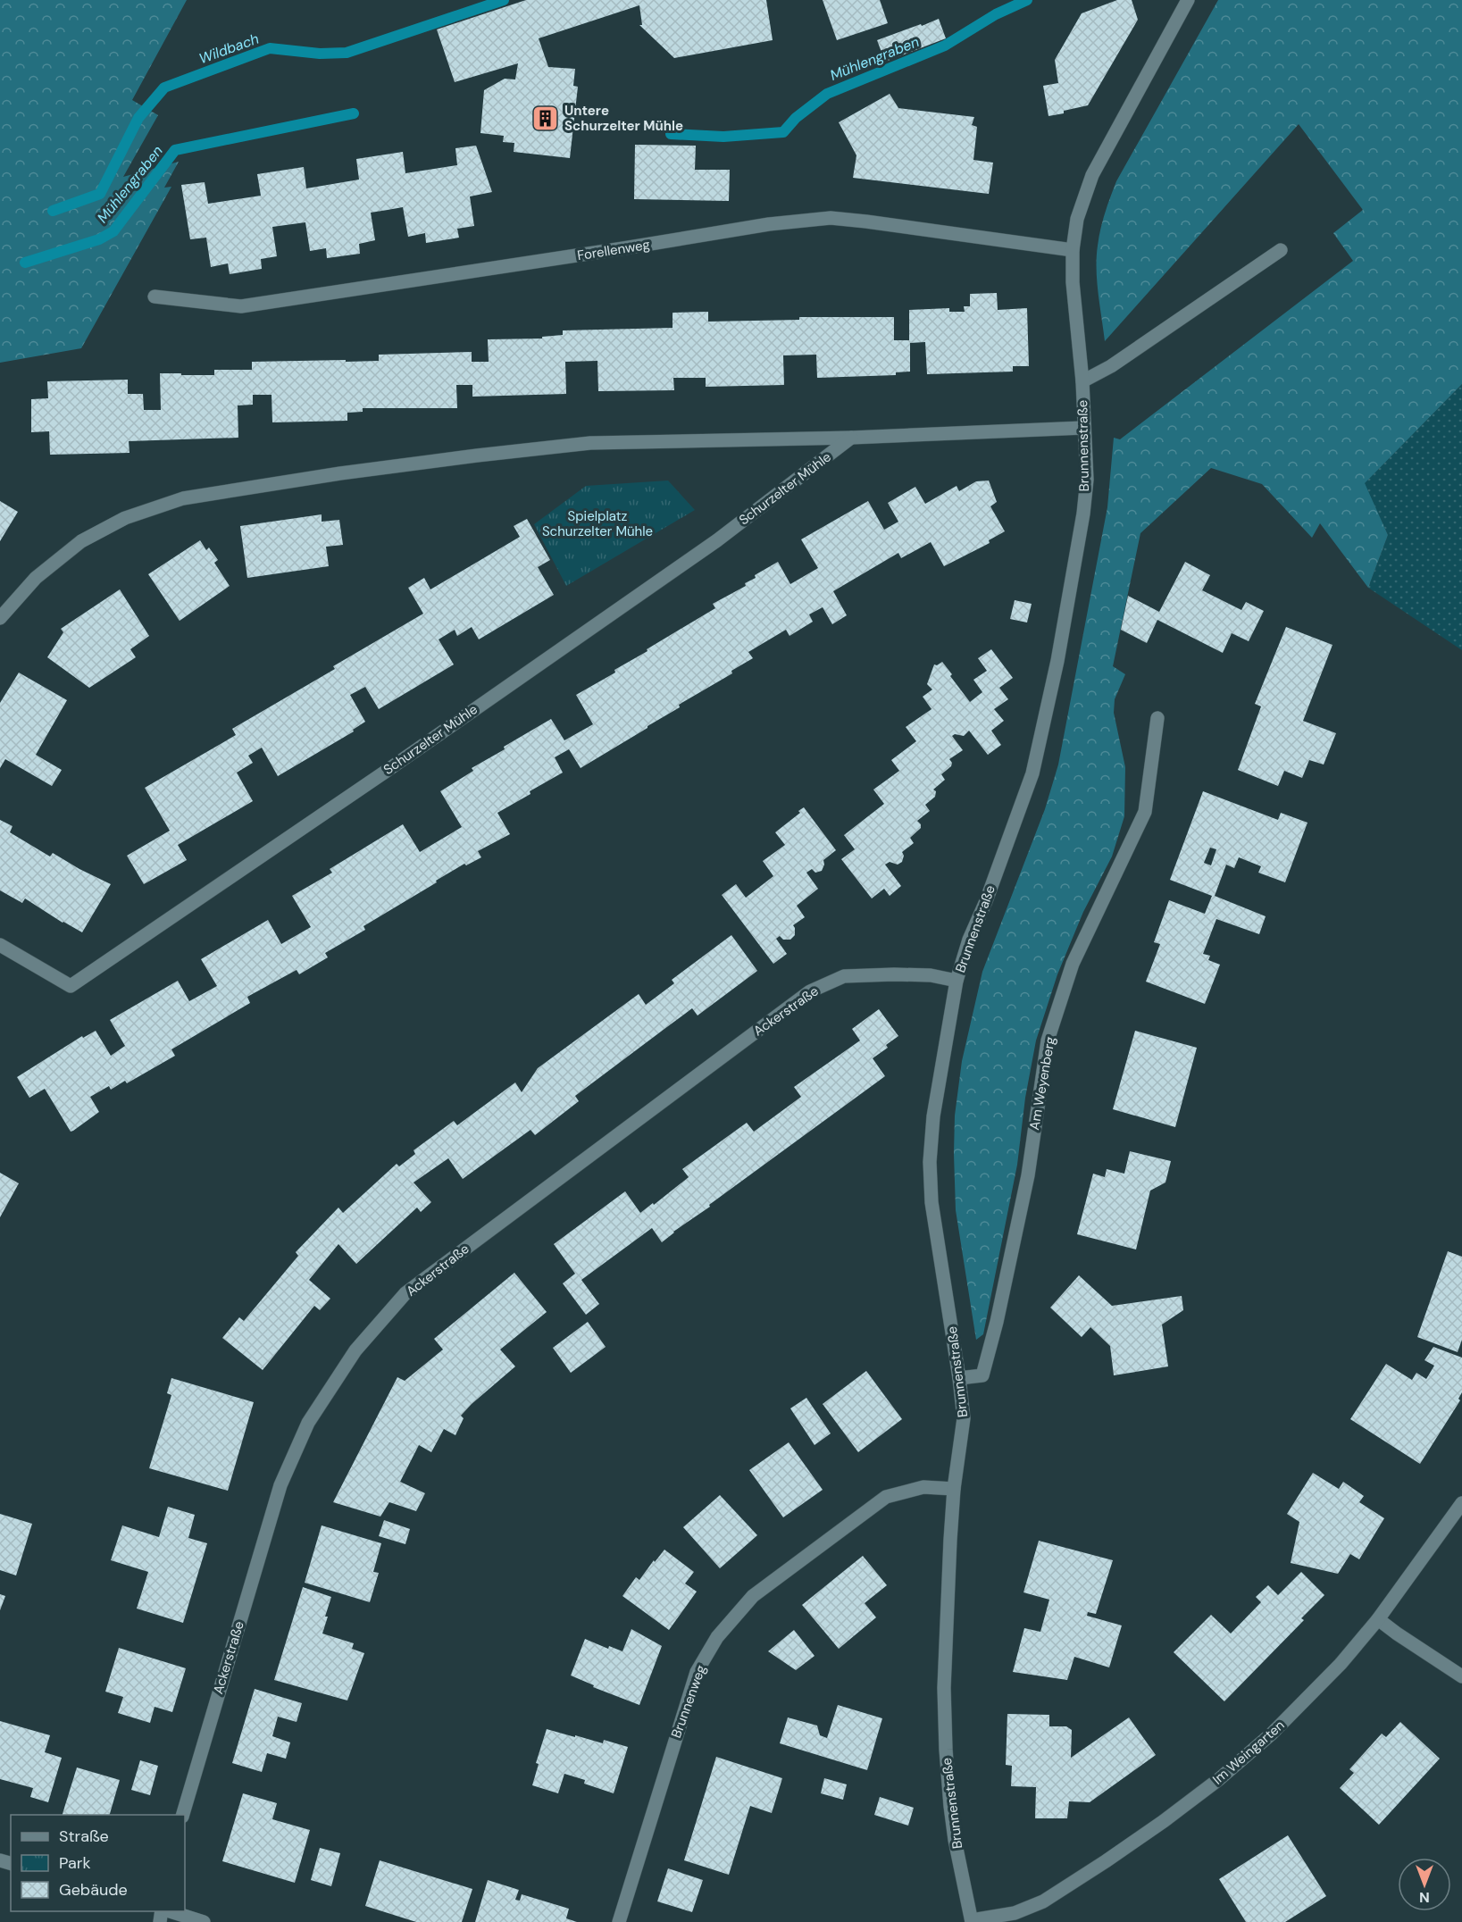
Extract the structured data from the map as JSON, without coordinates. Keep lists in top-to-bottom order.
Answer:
{
  "streets": {
    "street": [
      "Forellenweg",
      "Brunnenstraße",
      "Schurzelter Mühle",
      "Ackerstraße",
      "Am Weyenberg",
      "Brunnenweg",
      "Im Weingarten"
    ]
  },
  "crossings": [
    ["Forellenweg", "Brunnenstraße"],
    ["Brunnenstraße", "Schurzelter Mühle"],
    ["Brunnenstraße", "Ackerstraße"],
    ["Brunnenstraße", "Am Weyenberg"],
    ["Brunnenstraße", "Brunnenweg"],
    ["Brunnenstraße", "Im Weingarten"]
  ],
  "water": ["Wildbach", "Mühlengraben"],
  "parks": ["Spielplatz Schurzelter Mühle"],
  "places": {
    "building": ["Untere Schurzelter Mühle"]
  },
  "legend": ["Straße", "Park", "Gebäude"],
  "north": "bottom"
}
